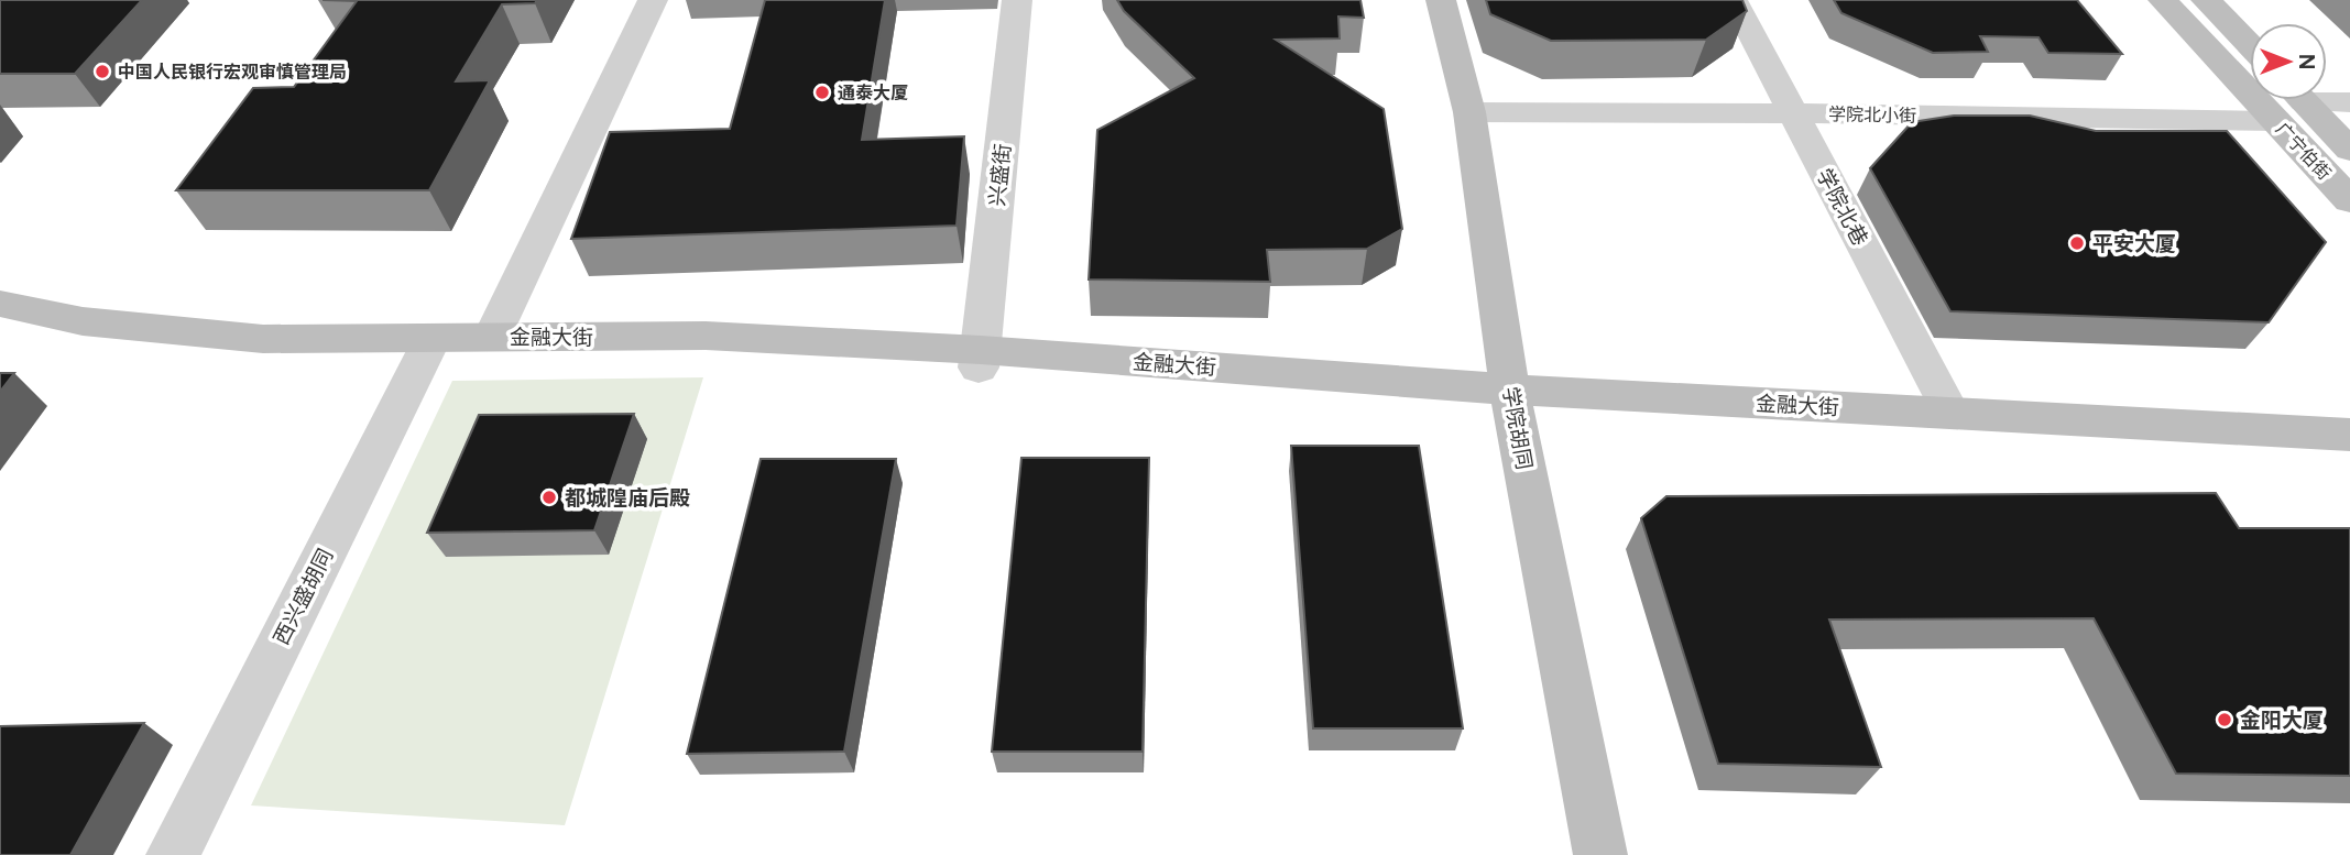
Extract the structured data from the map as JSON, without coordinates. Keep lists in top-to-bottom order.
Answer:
{
  "streets": {
    "main road": ["广宁伯街", "金融大街", "学院胡同"],
    "street": [
      "学院北小街",
      "兴盛街",
      "学院北巷",
      "西兴盛胡同"
    ]
  },
  "crossings": [
    ["学院北小街", "广宁伯街"],
    ["学院北小街", "学院北巷"],
    ["学院北小街", "学院胡同"],
    ["兴盛街", "金融大街"],
    ["学院北巷", "金融大街"],
    ["金融大街", "学院胡同"],
    ["金融大街", "西兴盛胡同"]
  ],
  "places": [
    "中国人民银行宏观审慎管理局",
    "通泰大厦",
    "平安大厦",
    "都城隍庙后殿",
    "金阳大厦"
  ],
  "north": "right"
}
